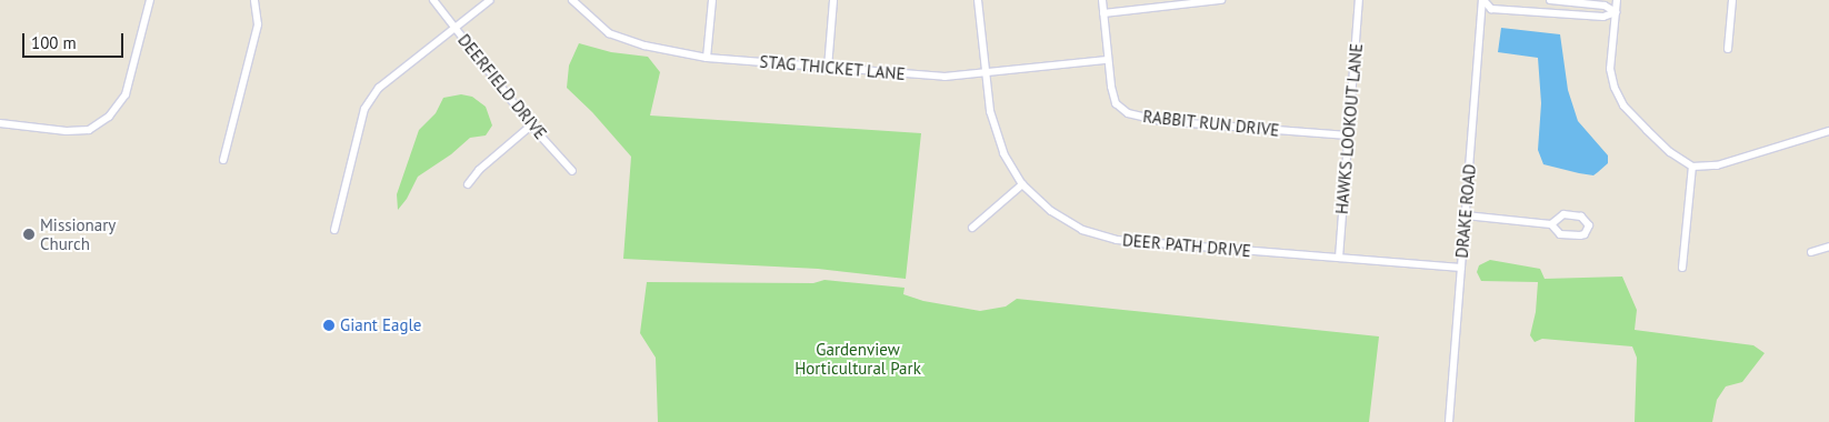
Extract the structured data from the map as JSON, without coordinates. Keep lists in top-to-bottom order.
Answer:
{
  "streets": {
    "street": [
      "STAG THICKET LANE",
      "DEERFIELD DRIVE",
      "RABBIT RUN DRIVE",
      "HAWKS LOOKOUT LANE",
      "DRAKE ROAD",
      "DEER PATH DRIVE"
    ]
  },
  "crossings": [
    ["STAG THICKET LANE", "RABBIT RUN DRIVE"],
    ["STAG THICKET LANE", "DEER PATH DRIVE"],
    ["RABBIT RUN DRIVE", "HAWKS LOOKOUT LANE"],
    ["HAWKS LOOKOUT LANE", "DEER PATH DRIVE"],
    ["DRAKE ROAD", "DEER PATH DRIVE"]
  ],
  "parks": ["Gardenview Horticultural Park"],
  "places": ["Missionary Church", "Giant Eagle"],
  "scale_bar": "100 m"
}
